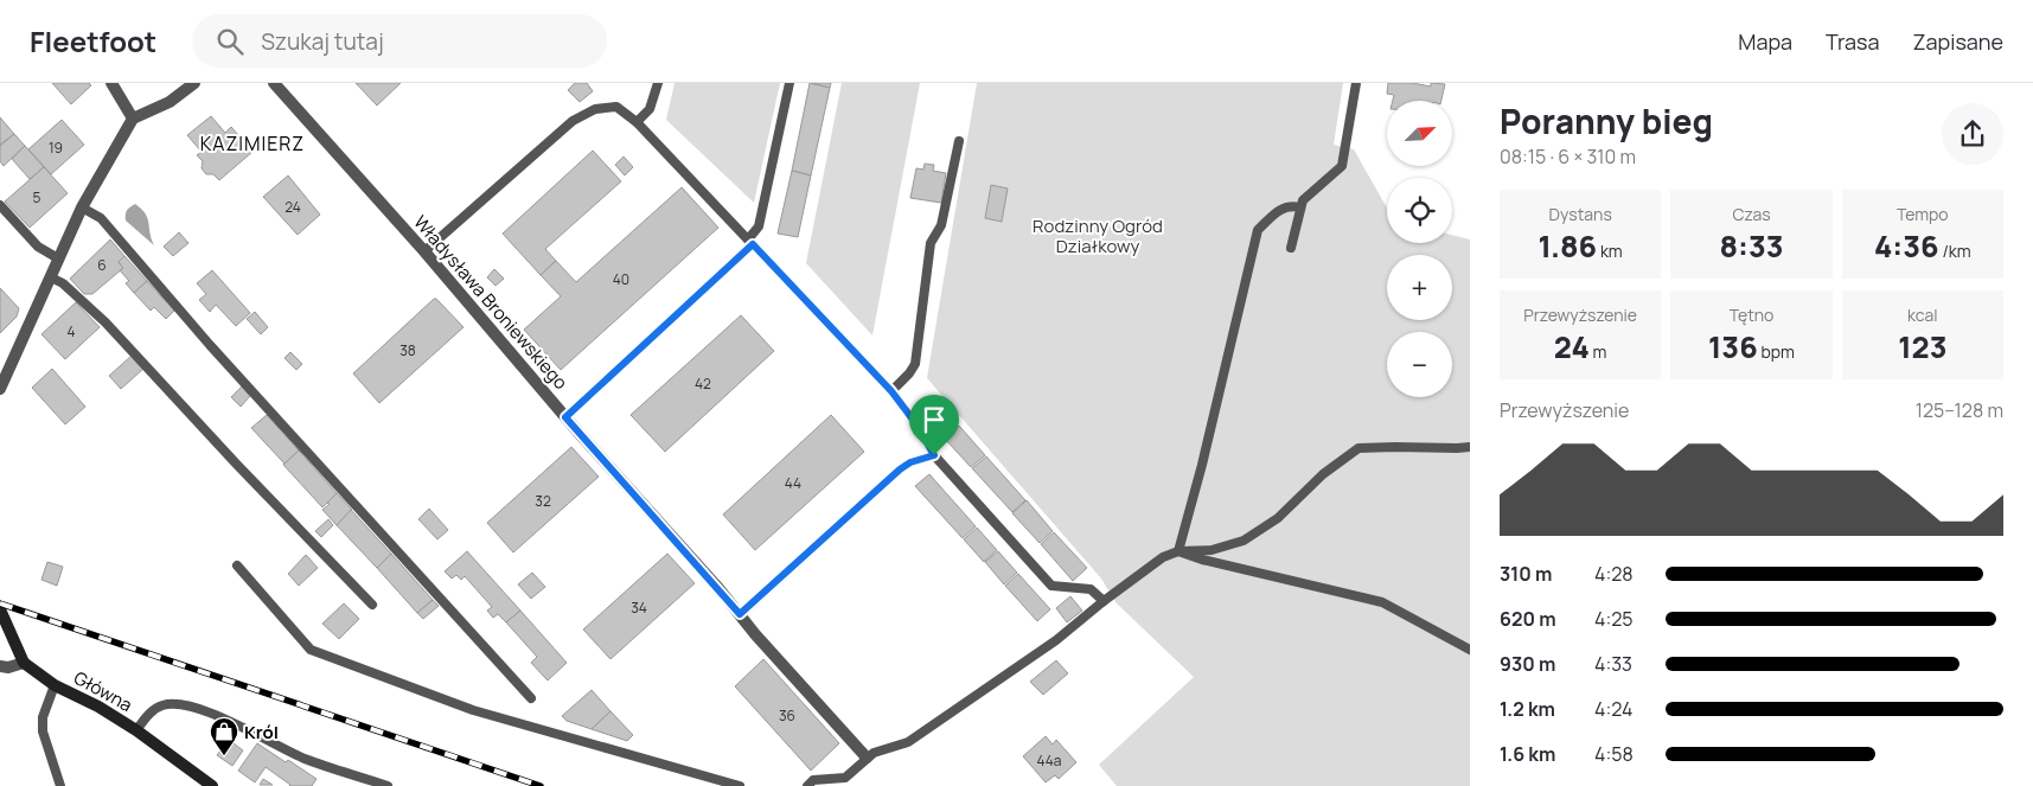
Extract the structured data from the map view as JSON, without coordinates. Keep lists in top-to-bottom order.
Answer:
{
  "streets": {
    "street": ["Władysława Broniewskiego", "Główna"]
  },
  "districts": ["KAZIMIERZ"],
  "parks": ["Rodzinny Ogród Działkowy"],
  "places": {
    "shop": ["Król"]
  },
  "house_numbers": [
    "19",
    "5",
    "24",
    "6",
    "40",
    "4",
    "38",
    "42",
    "44",
    "32",
    "34",
    "36",
    "44a"
  ],
  "north": "top right",
  "page": {
    "header": "Fleetfoot",
    "search": "Szukaj tutaj",
    "nav": ["Mapa", "Trasa", "Zapisane"],
    "heading": ["Poranny bieg", "08:15 · 6 × 310 m"],
    "map_buttons": ["+", "−"],
    "stats": [
      ["Dystans", "1.86 km"],
      ["Czas", "8:33"],
      ["Tempo", "4:36 /km"],
      ["Przewyższenie", "24 m"],
      ["Tętno", "136 bpm"],
      ["kcal", "123"]
    ],
    "chart": ["Przewyższenie", "125–128 m"],
    "list": [
      {
        "name": "310 m",
        "note": "4:28"
      },
      {
        "name": "620 m",
        "note": "4:25"
      },
      {
        "name": "930 m",
        "note": "4:33"
      },
      {
        "name": "1.2 km",
        "note": "4:24"
      },
      {
        "name": "1.6 km",
        "note": "4:58"
      }
    ]
  }
}
